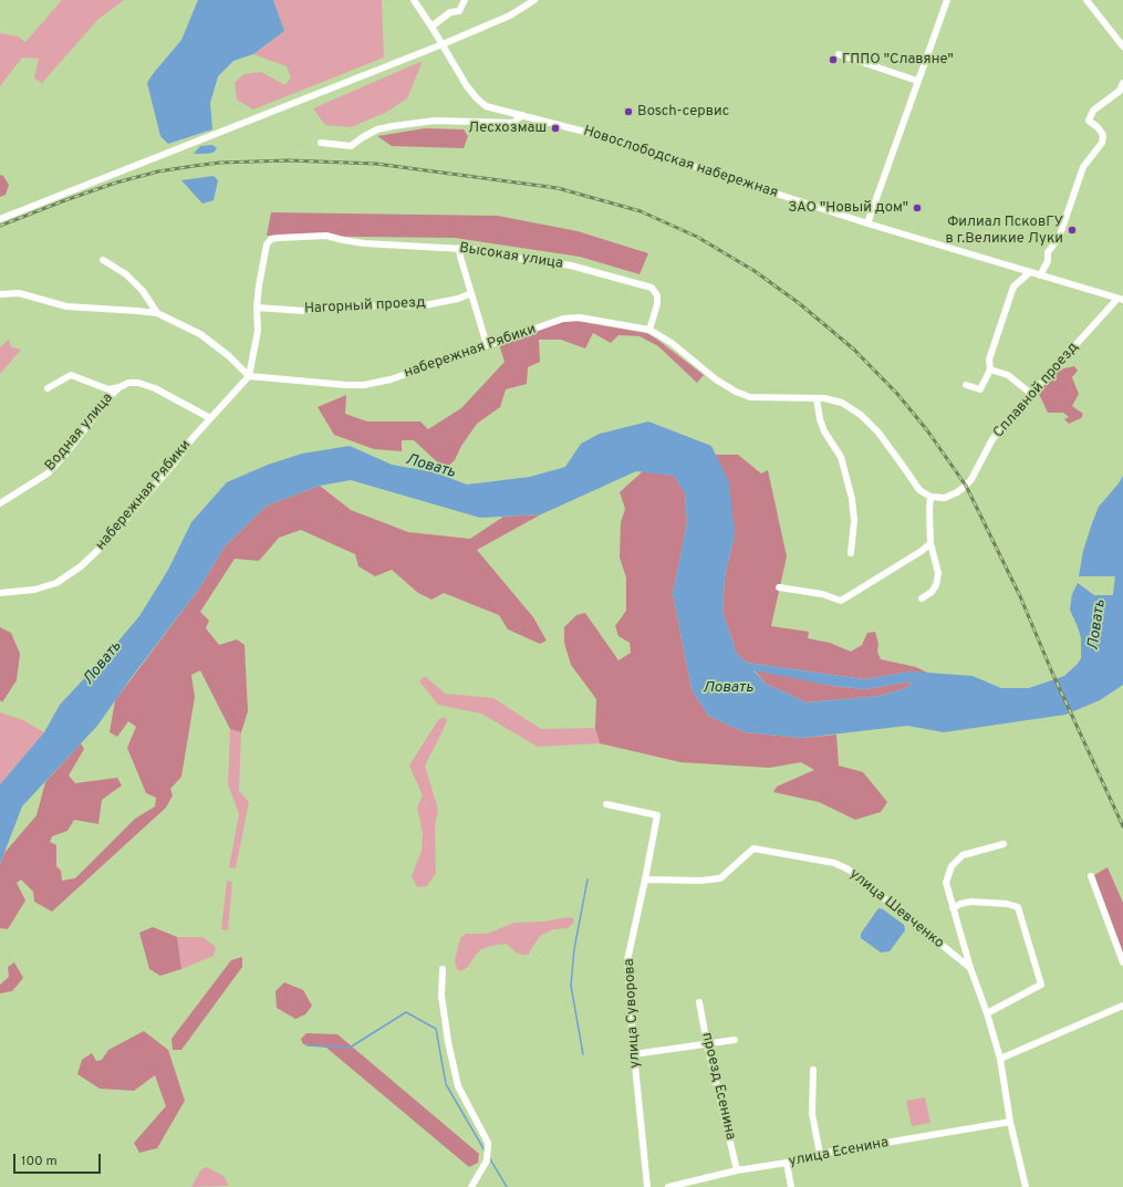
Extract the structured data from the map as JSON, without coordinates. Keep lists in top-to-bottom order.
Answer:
{
  "streets": {
    "street": [
      "Новослободская набережная",
      "Высокая улица",
      "Нагорный проезд",
      "набережная Рябики",
      "Сплавной проезд",
      "Водная улица",
      "улица Шевченко",
      "улица Суворова",
      "проезд Есенина",
      "улица Есенина"
    ]
  },
  "crossings": [
    ["Новослободская набережная", "Сплавной проезд"],
    ["Высокая улица", "Нагорный проезд"],
    ["Высокая улица", "набережная Рябики"],
    ["набережная Рябики", "Сплавной проезд"],
    ["набережная Рябики", "Водная улица"],
    ["улица Шевченко", "улица Суворова"],
    ["улица Шевченко", "улица Есенина"],
    ["проезд Есенина", "улица Есенина"]
  ],
  "water": ["Ловать"],
  "places": [
    "ГППО \"Славяне\"",
    "Bosch-сервис",
    "Лесхозмаш",
    "ЗАО \"Новый дом\"",
    "Филиал ПсковГУ в г.Великие Луки"
  ],
  "scale_bar": "100 m"
}
